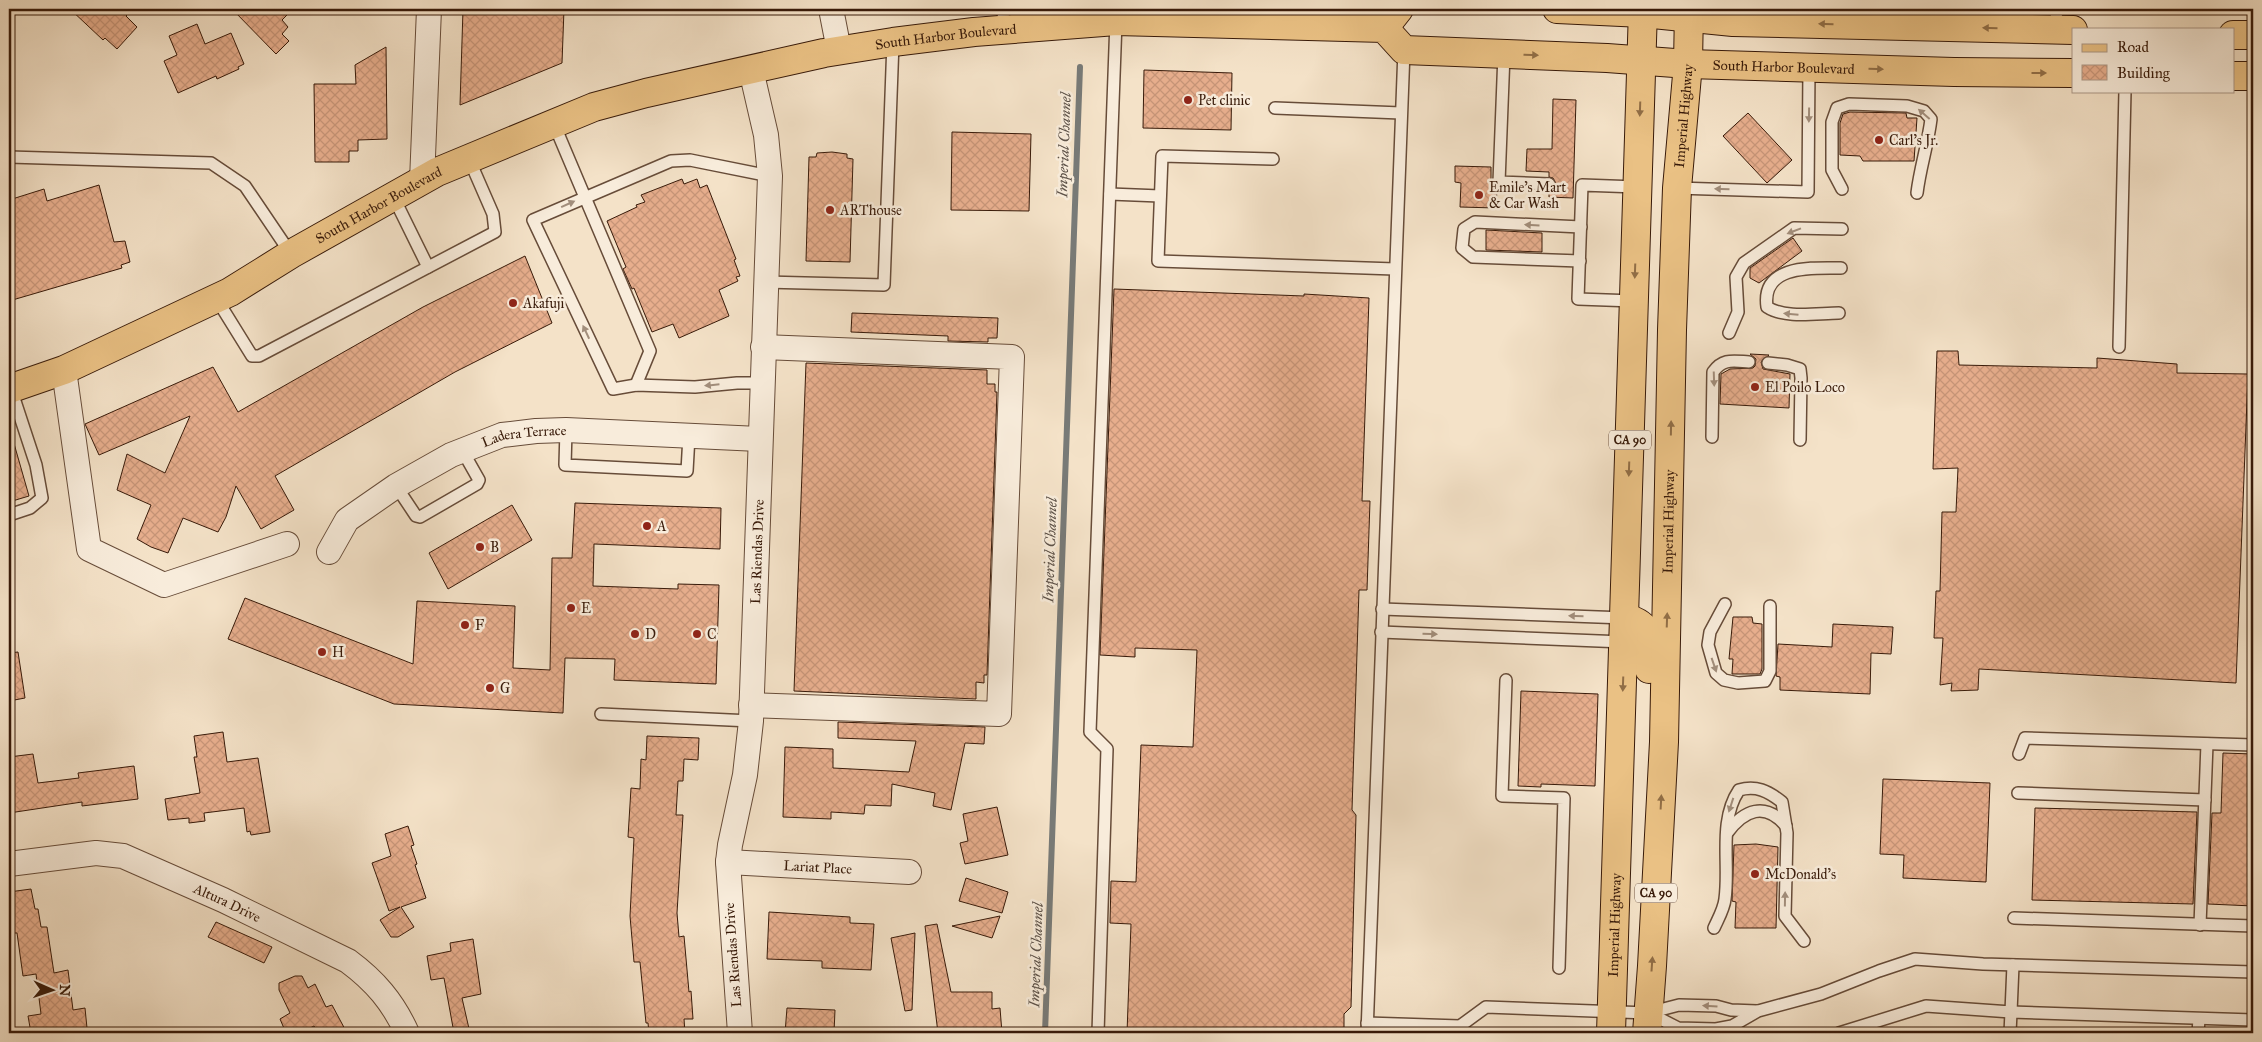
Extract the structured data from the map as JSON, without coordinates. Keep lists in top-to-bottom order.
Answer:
{
  "streets": {
    "main road": ["South Harbor Boulevard", "Imperial Highway", "CA 90"],
    "street": [
      "Ladera Terrace",
      "Las Riendas Drive",
      "Lariat Place",
      "Altura Drive"
    ]
  },
  "crossings": [
    ["South Harbor Boulevard", "Imperial Highway"],
    ["South Harbor Boulevard", "Las Riendas Drive"],
    ["Ladera Terrace", "Las Riendas Drive"],
    ["Las Riendas Drive", "Lariat Place"]
  ],
  "water": ["Imperial Channel"],
  "places": [
    "Pet clinic",
    "Carl's Jr.",
    "Emile's Mart & Car Wash",
    "ARThouse",
    "Akafuji",
    "El Poilo Loco",
    "A",
    "B",
    "E",
    "F",
    "D",
    "C",
    "H",
    "G",
    "McDonald's"
  ],
  "legend": ["Road", "Building"],
  "north": "right"
}
